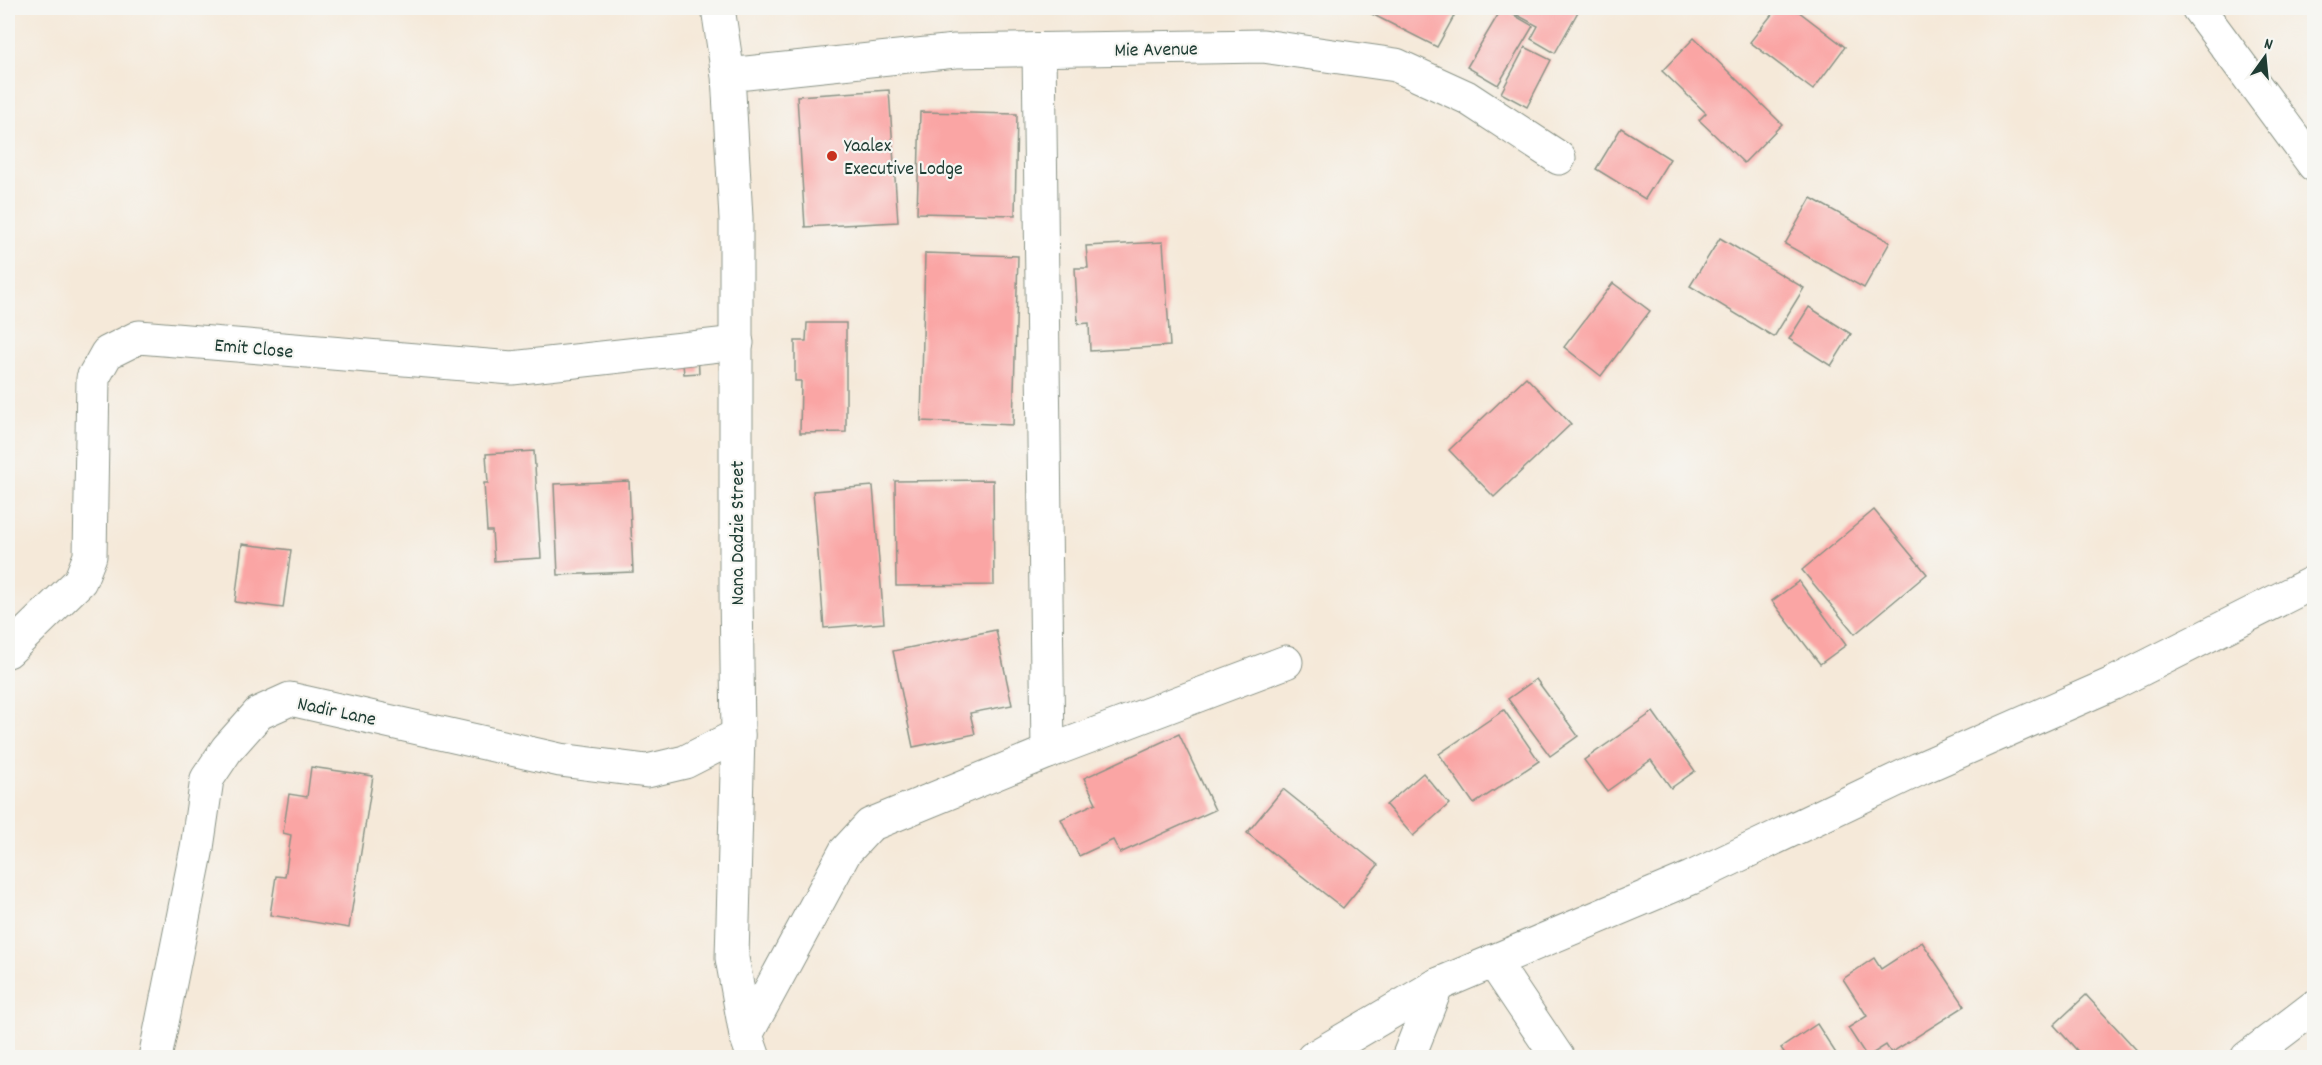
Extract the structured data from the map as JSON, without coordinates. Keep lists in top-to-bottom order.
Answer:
{
  "streets": {
    "street": [
      "Mie Avenue",
      "Emit Close",
      "Nana Dadzie Street",
      "Nadir Lane"
    ]
  },
  "crossings": [
    ["Mie Avenue", "Nana Dadzie Street"],
    ["Emit Close", "Nana Dadzie Street"],
    ["Nana Dadzie Street", "Nadir Lane"]
  ],
  "places": ["Yaalex Executive Lodge"],
  "north": "top"
}
